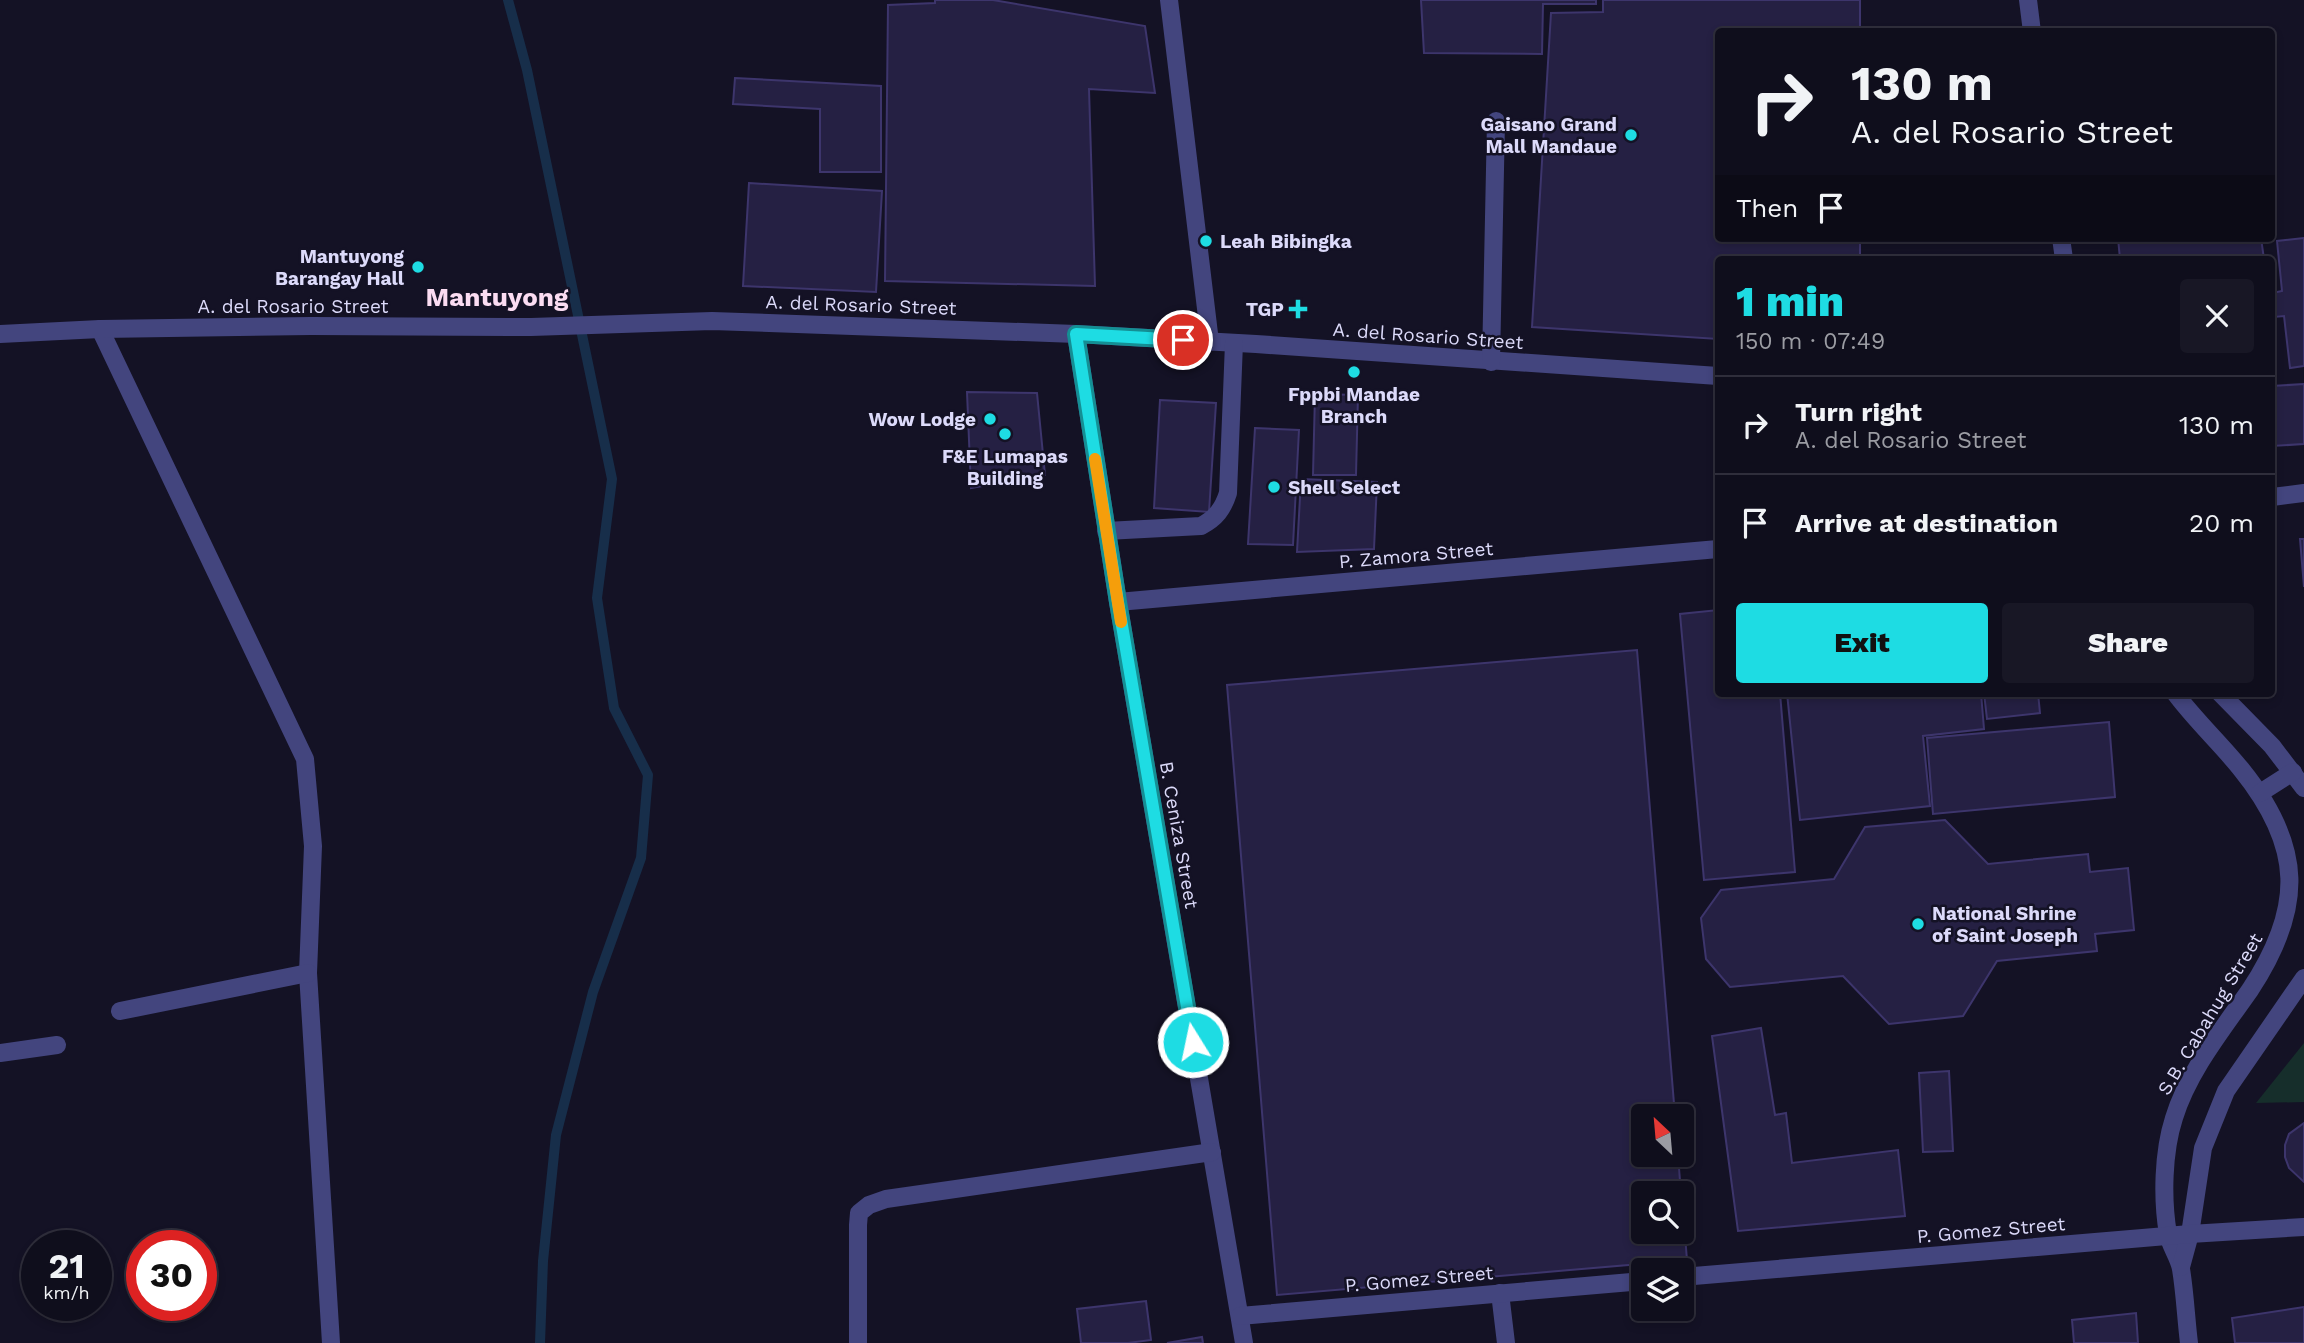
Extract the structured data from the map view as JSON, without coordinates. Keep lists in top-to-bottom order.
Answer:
{
  "streets": {
    "street": [
      "A. del Rosario Street",
      "P. Zamora Street",
      "B. Ceniza Street",
      "S.B. Cabahug Street",
      "P. Gomez Street"
    ]
  },
  "crossings": [
    ["A. del Rosario Street", "B. Ceniza Street"],
    ["P. Zamora Street", "B. Ceniza Street"],
    ["B. Ceniza Street", "P. Gomez Street"],
    ["S.B. Cabahug Street", "P. Gomez Street"]
  ],
  "districts": ["Mantuyong"],
  "places": {
    "other": [
      "Gaisano Grand Mall Mandaue",
      "Leah Bibingka",
      "Mantuyong Barangay Hall",
      "Fppbi Mandae Branch",
      "Wow Lodge",
      "F&E Lumapas Building",
      "Shell Select",
      "National Shrine of Saint Joseph"
    ],
    "health": ["TGP"]
  },
  "north": "top left",
  "page": {
    "turn": ["130 m", "A. del Rosario Street"],
    "then": "Then",
    "heading": ["1 min", "150 m · 07:49"],
    "list": [
      {
        "name": "Turn right",
        "note": "A. del Rosario Street",
        "value": "130 m"
      },
      {
        "name": "Arrive at destination",
        "value": "20 m"
      }
    ],
    "buttons": ["Exit", "Share"],
    "speed": "21 km/h",
    "limit": "30"
  }
}
